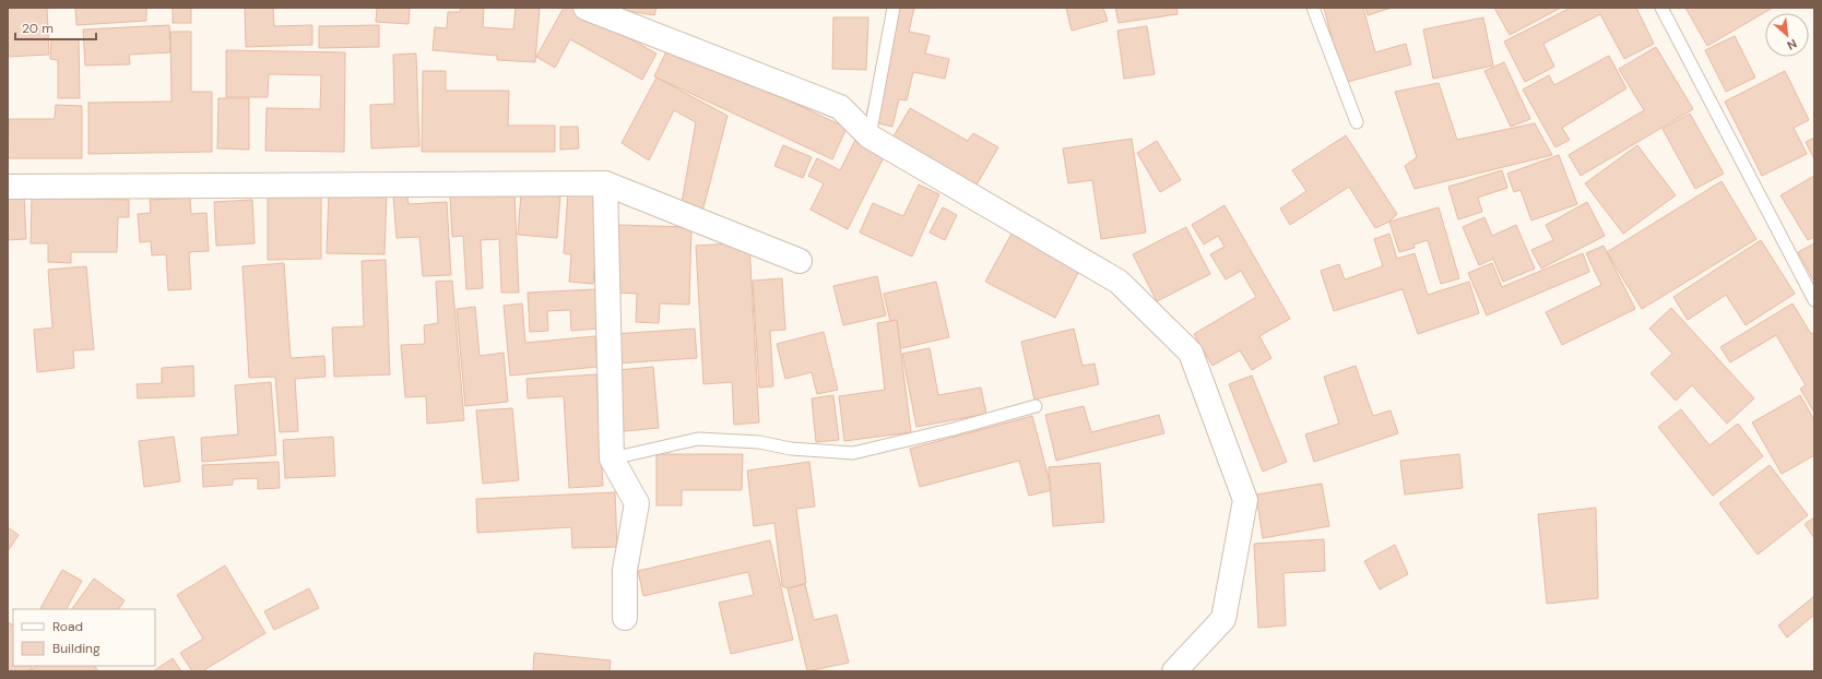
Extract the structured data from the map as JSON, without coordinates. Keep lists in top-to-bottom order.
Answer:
{
  "legend": ["Road", "Building"],
  "scale_bar": "20 m",
  "north": "bottom right"
}
